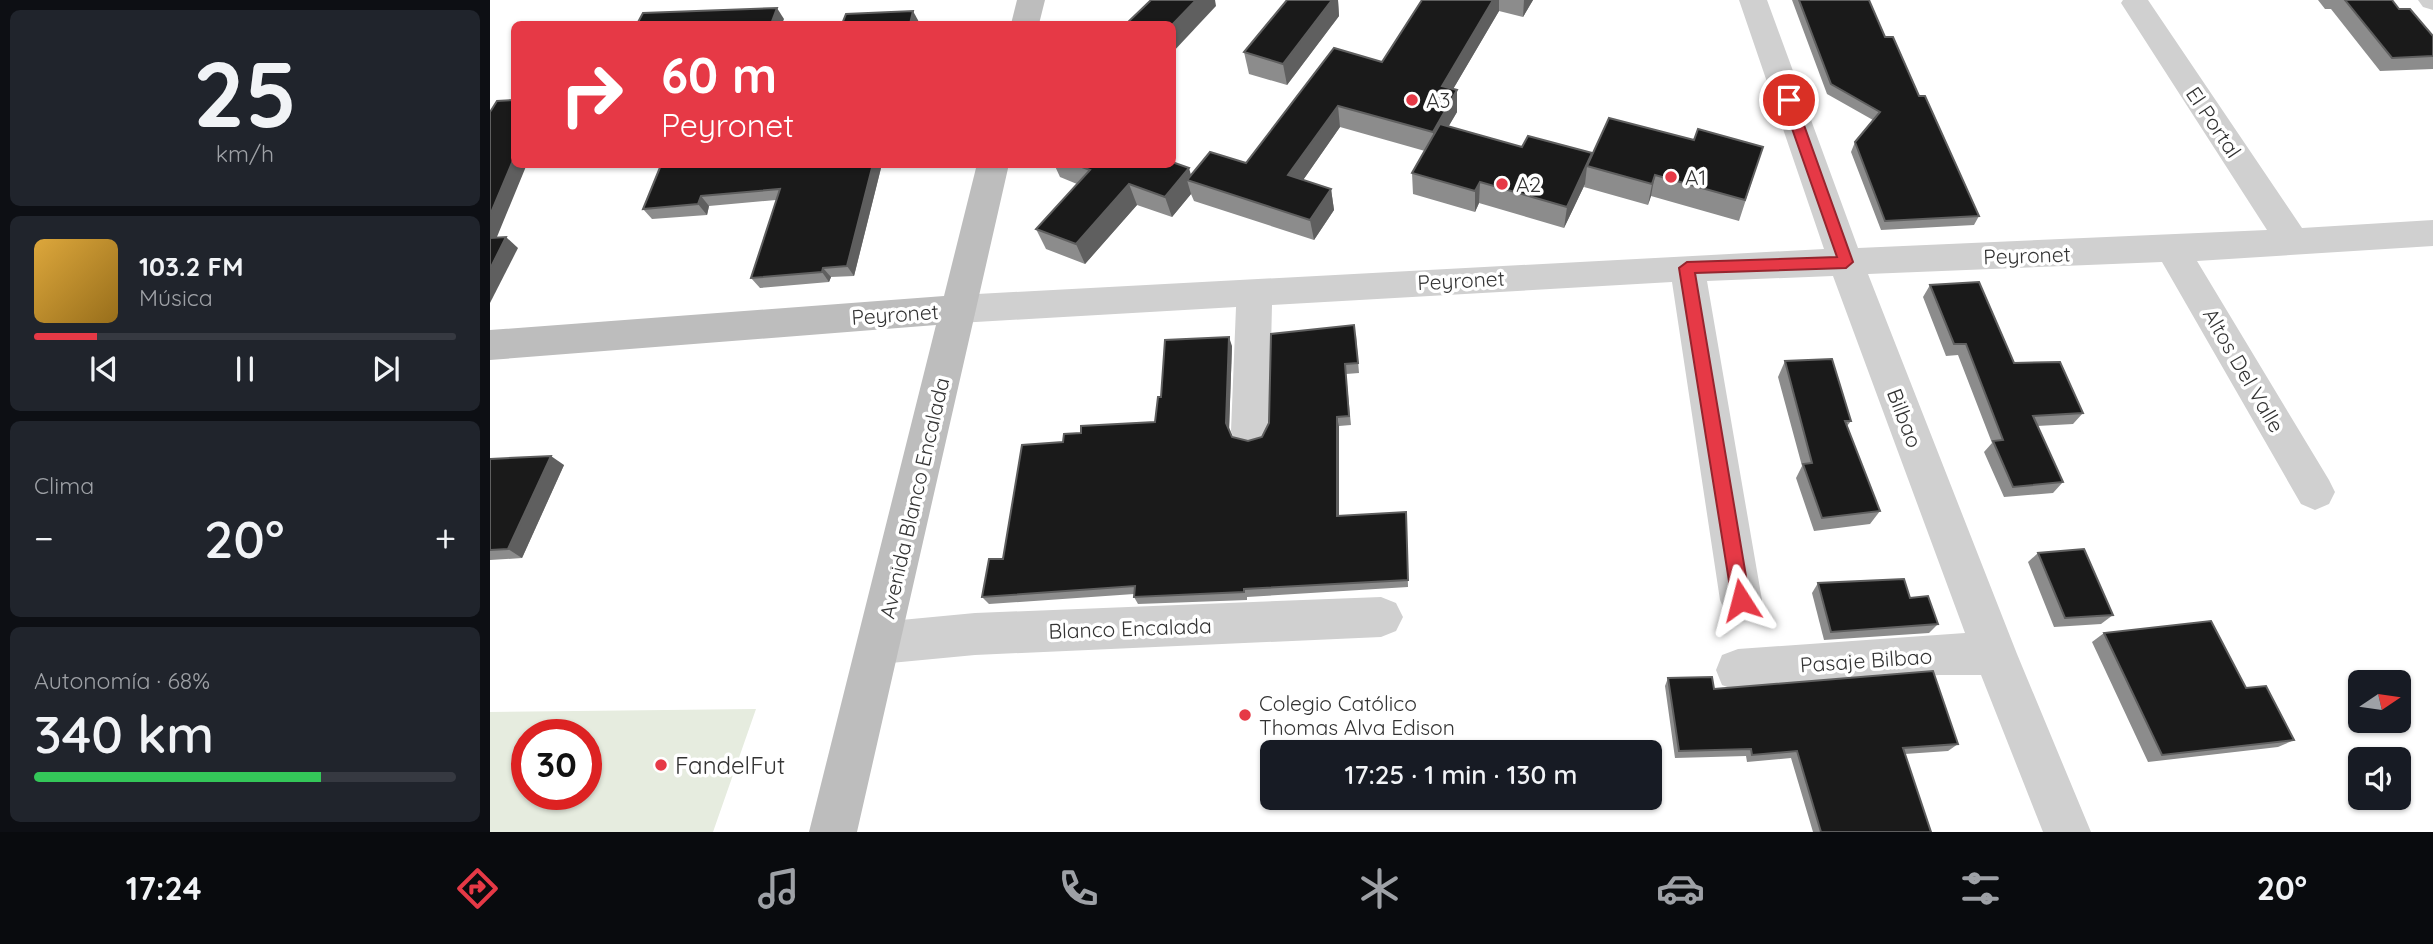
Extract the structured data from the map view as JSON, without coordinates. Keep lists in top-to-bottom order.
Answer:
{
  "streets": {
    "street": [
      "El Portal",
      "Peyronet",
      "Altos Del Valle",
      "Bilbao",
      "Avenida Blanco Encalada",
      "Blanco Encalada",
      "Pasaje Bilbao"
    ]
  },
  "crossings": [
    ["El Portal", "Peyronet"],
    ["Peyronet", "Altos Del Valle"],
    ["Peyronet", "Bilbao"],
    ["Peyronet", "Avenida Blanco Encalada"],
    ["Bilbao", "Pasaje Bilbao"],
    ["Avenida Blanco Encalada", "Blanco Encalada"]
  ],
  "places": [
    "A3",
    "A1",
    "A2",
    "Colegio Católico Thomas Alva Edison",
    "FandelFut"
  ],
  "north": "right",
  "page": {
    "tile": [
      ["25", "km/h"],
      "Clima",
      ["Autonomía · 68%", "340 km"]
    ],
    "turn": ["60 m", "Peyronet"],
    "song": ["103.2 FM", "Música"],
    "heat": ["−", "20°", "+"],
    "limit": "30",
    "trip": "17:25 · 1 min · 130 m",
    "tabs": ["17:24", "20°"]
  }
}
